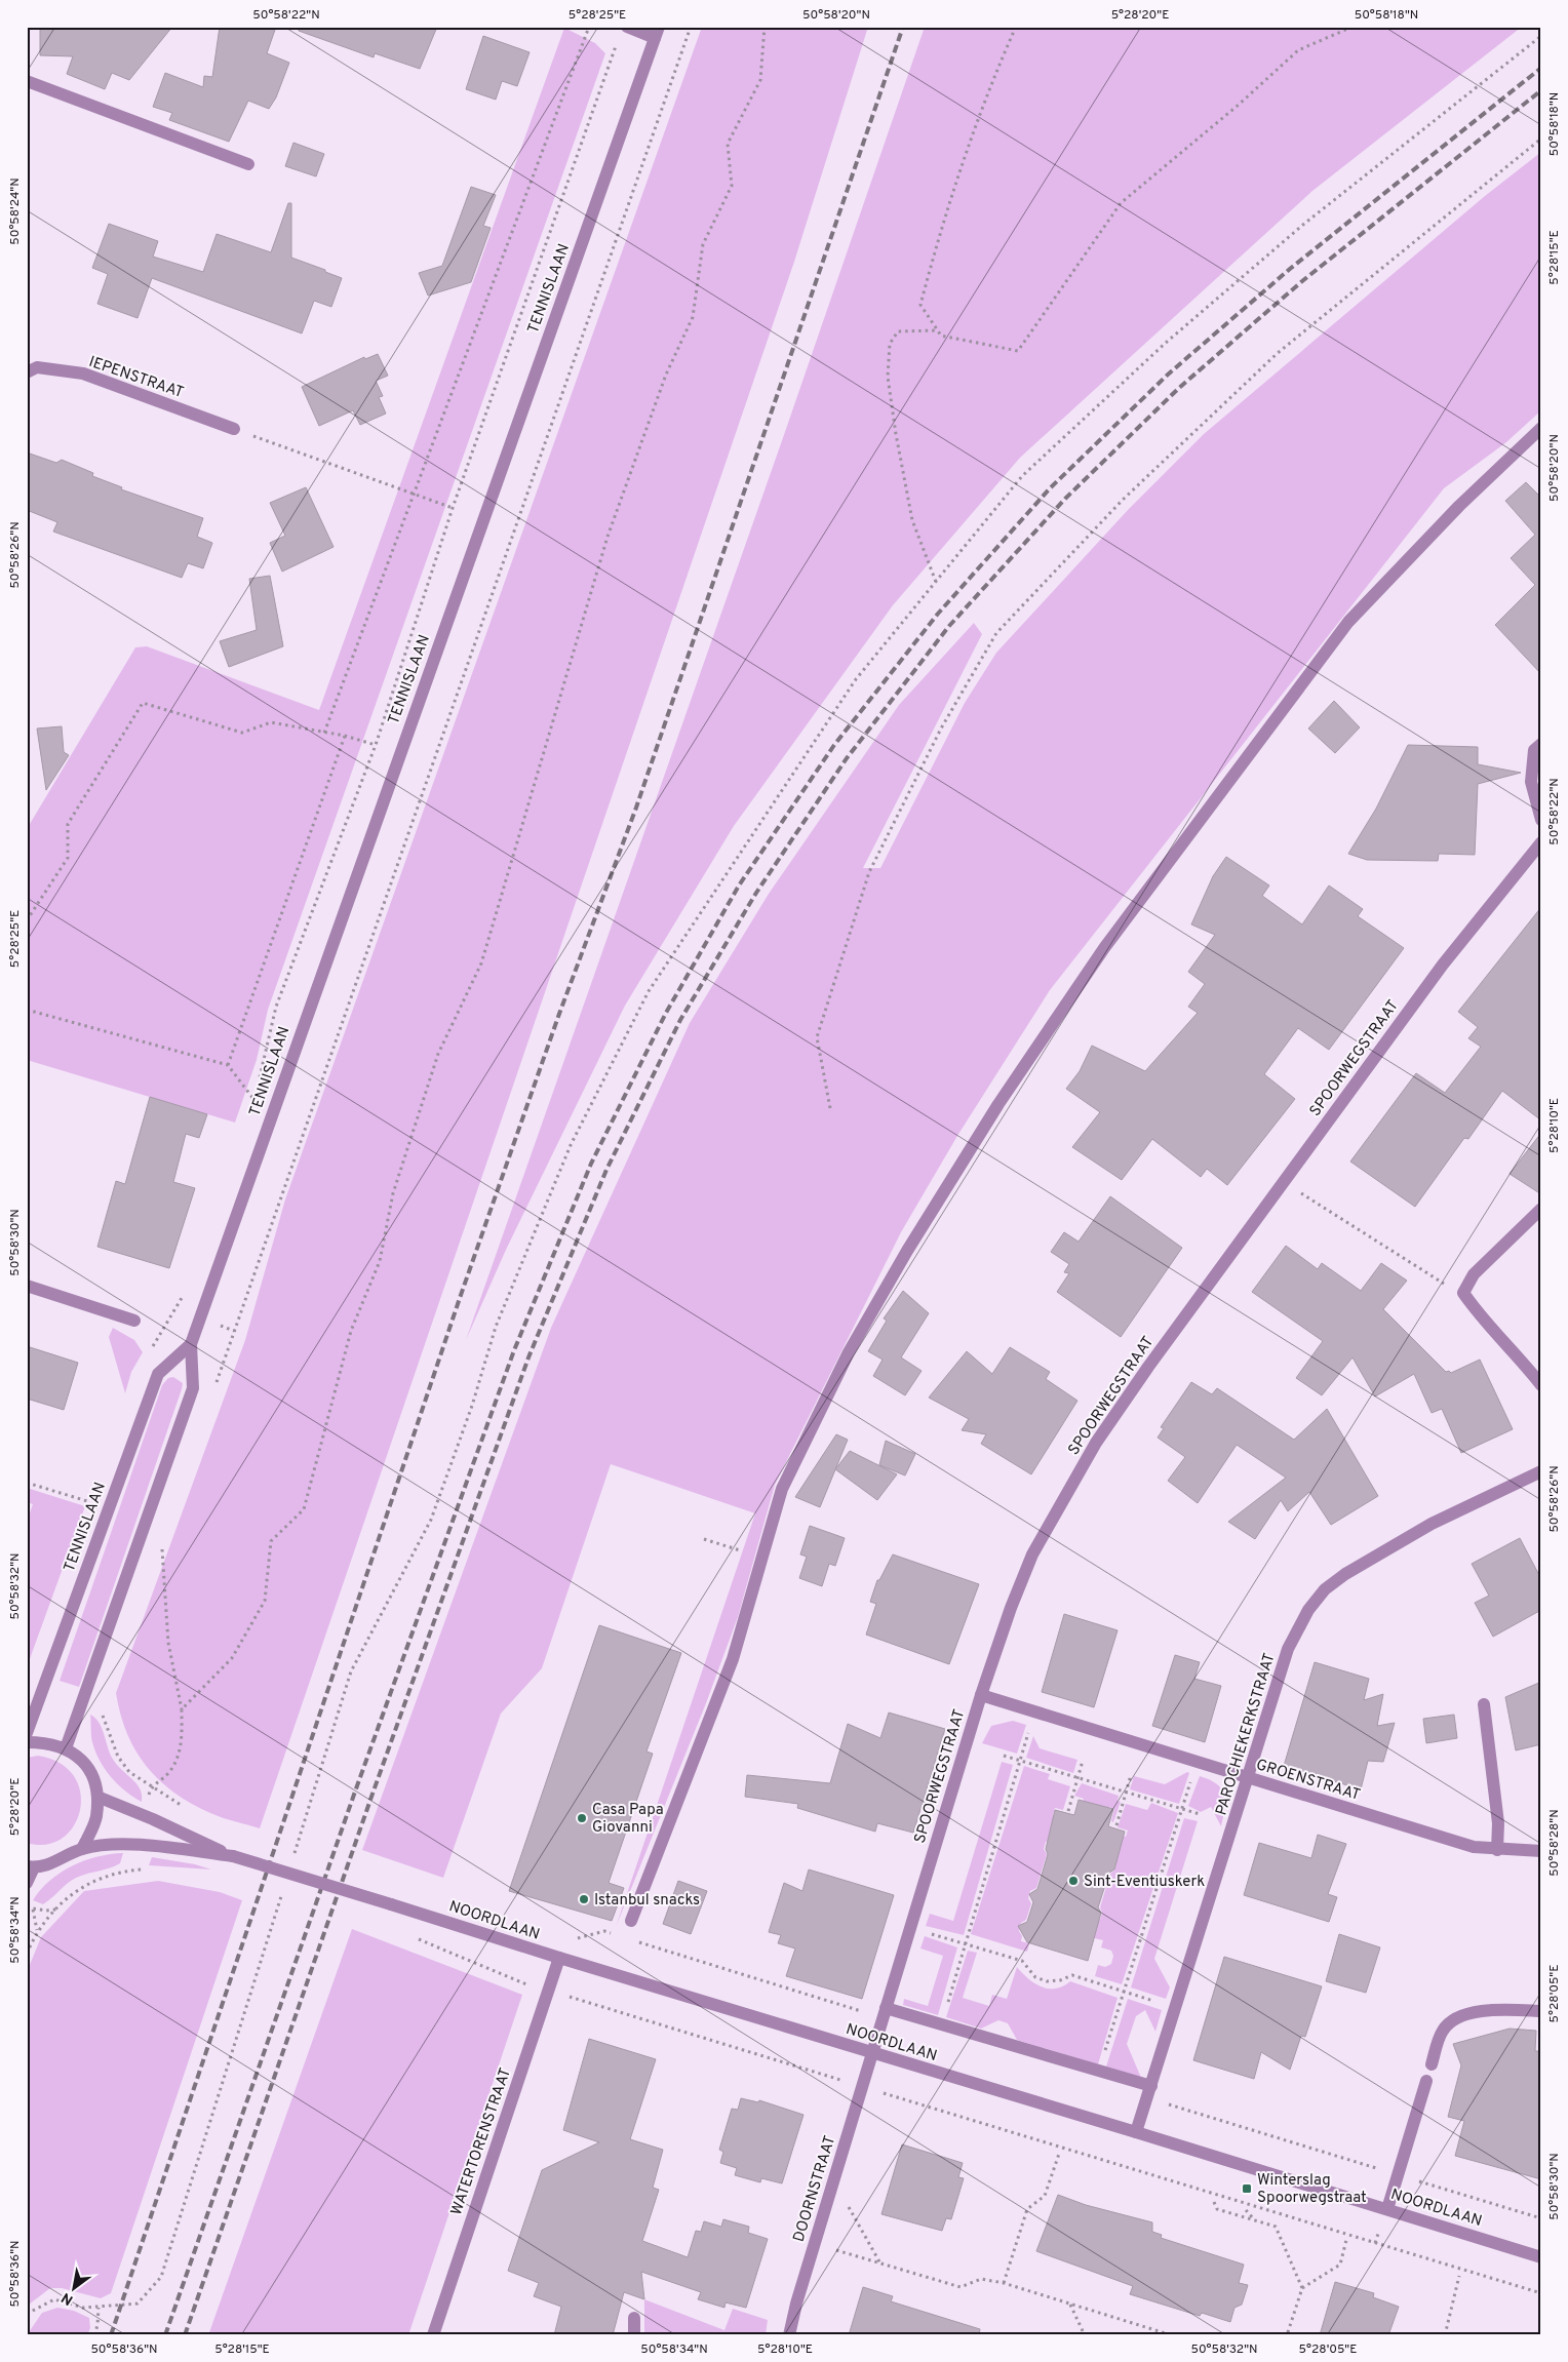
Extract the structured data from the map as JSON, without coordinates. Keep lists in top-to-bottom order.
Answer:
{
  "streets": {
    "street": [
      "TENNISLAAN",
      "IEPENSTRAAT",
      "SPOORWEGSTRAAT",
      "PAROCHIEKERKSTRAAT",
      "GROENSTRAAT",
      "NOORDLAAN",
      "WATERTORENSTRAAT",
      "DOORNSTRAAT"
    ]
  },
  "crossings": [
    ["SPOORWEGSTRAAT", "GROENSTRAAT"],
    ["SPOORWEGSTRAAT", "NOORDLAAN"],
    ["SPOORWEGSTRAAT", "DOORNSTRAAT"],
    ["PAROCHIEKERKSTRAAT", "GROENSTRAAT"],
    ["PAROCHIEKERKSTRAAT", "NOORDLAAN"],
    ["NOORDLAAN", "WATERTORENSTRAAT"],
    ["NOORDLAAN", "DOORNSTRAAT"]
  ],
  "places": {
    "other": ["Casa Papa Giovanni", "Sint-Eventiuskerk", "Istanbul snacks"],
    "transit": ["Winterslag Spoorwegstraat"]
  },
  "north": "bottom left",
  "coordinates": [
    "50°58'22\"N",
    "5°28'25\"E",
    "50°58'20\"N",
    "5°28'20\"E",
    "50°58'18\"N",
    "50°58'24\"N",
    "5°28'15\"E",
    "50°58'26\"N",
    "5°28'10\"E",
    "50°58'30\"N",
    "50°58'32\"N",
    "50°58'28\"N",
    "50°58'34\"N",
    "5°28'05\"E",
    "50°58'36\"N"
  ]
}
